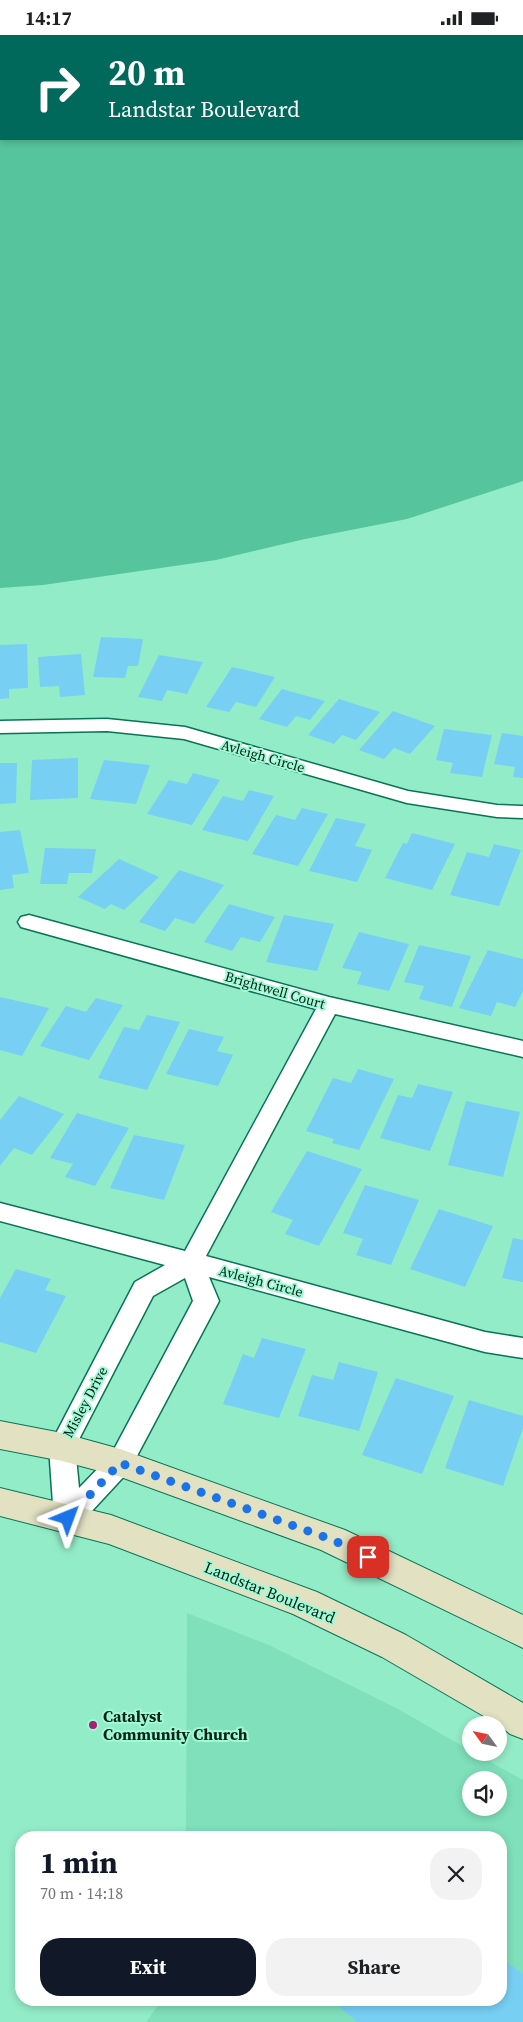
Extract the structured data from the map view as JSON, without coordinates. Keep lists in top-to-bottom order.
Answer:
{
  "streets": {
    "main road": ["Landstar Boulevard"],
    "street": ["Avleigh Circle", "Brightwell Court", "Misley Drive"]
  },
  "crossings": [
    ["Avleigh Circle", "Misley Drive"],
    ["Misley Drive", "Landstar Boulevard"]
  ],
  "places": ["Catalyst Community Church"],
  "north": "top left",
  "page": {
    "status": "14:17",
    "turn": ["20 m", "Landstar Boulevard"],
    "heading": ["1 min", "70 m · 14:18"],
    "buttons": ["Exit", "Share"]
  }
}
